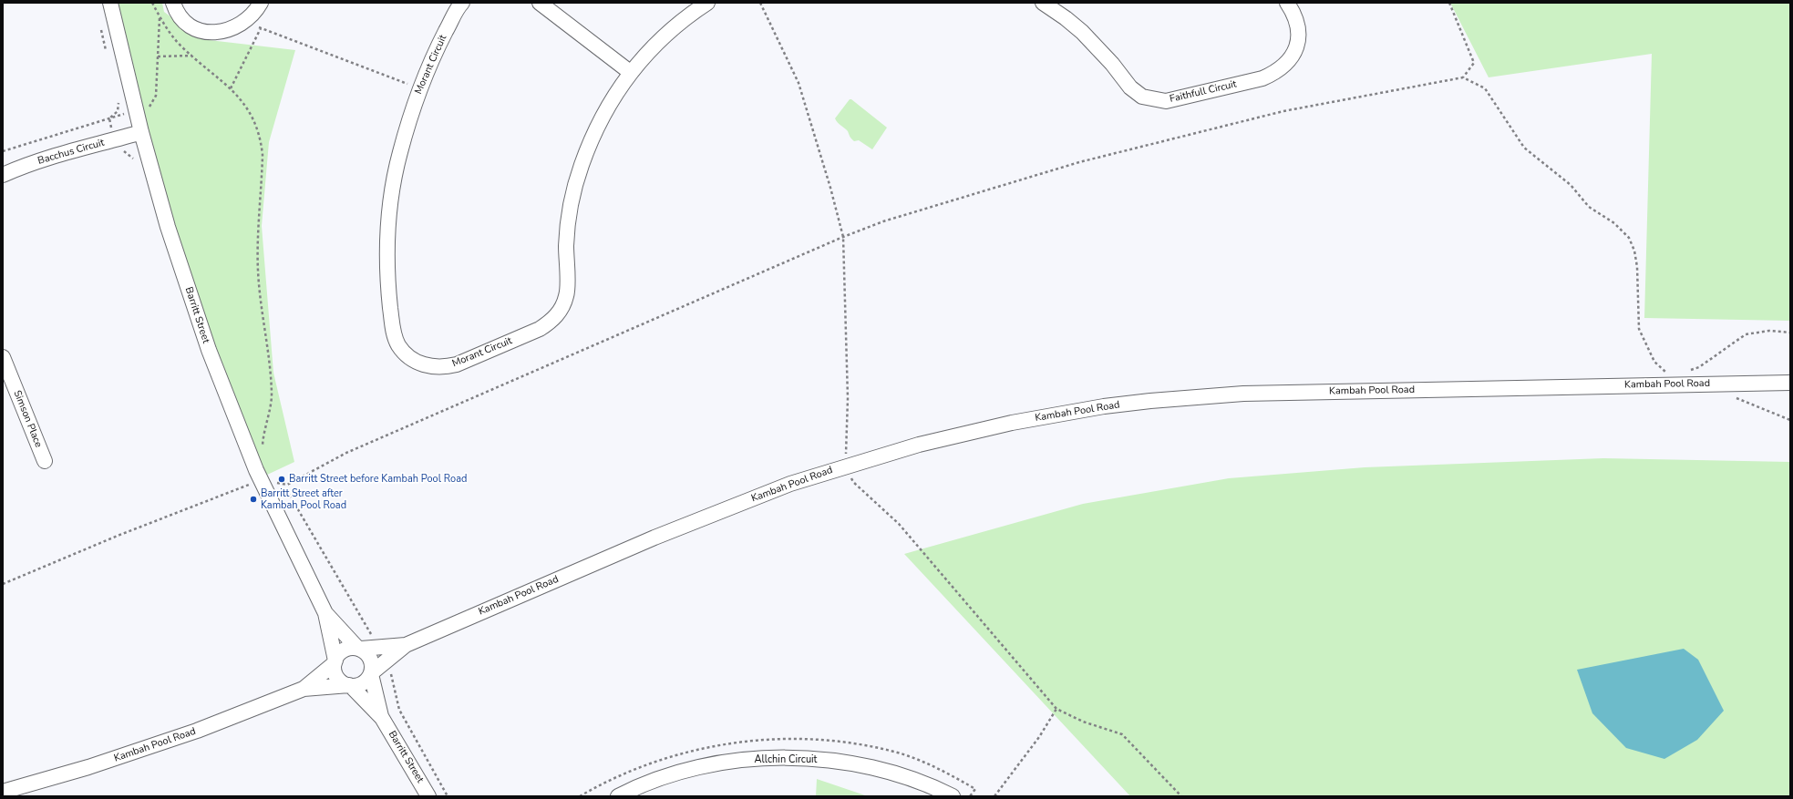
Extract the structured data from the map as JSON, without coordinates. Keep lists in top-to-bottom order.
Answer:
{
  "streets": {
    "street": [
      "Morant Circuit",
      "Faithfull Circuit",
      "Bacchus Circuit",
      "Barritt Street",
      "Kambah Pool Road",
      "Simson Place",
      "Allchin Circuit"
    ]
  },
  "crossings": [
    ["Bacchus Circuit", "Barritt Street"],
    ["Barritt Street", "Kambah Pool Road"]
  ],
  "places": ["Barritt Street before Kambah Pool Road", "Barritt Street after Kambah Pool Road"]
}
